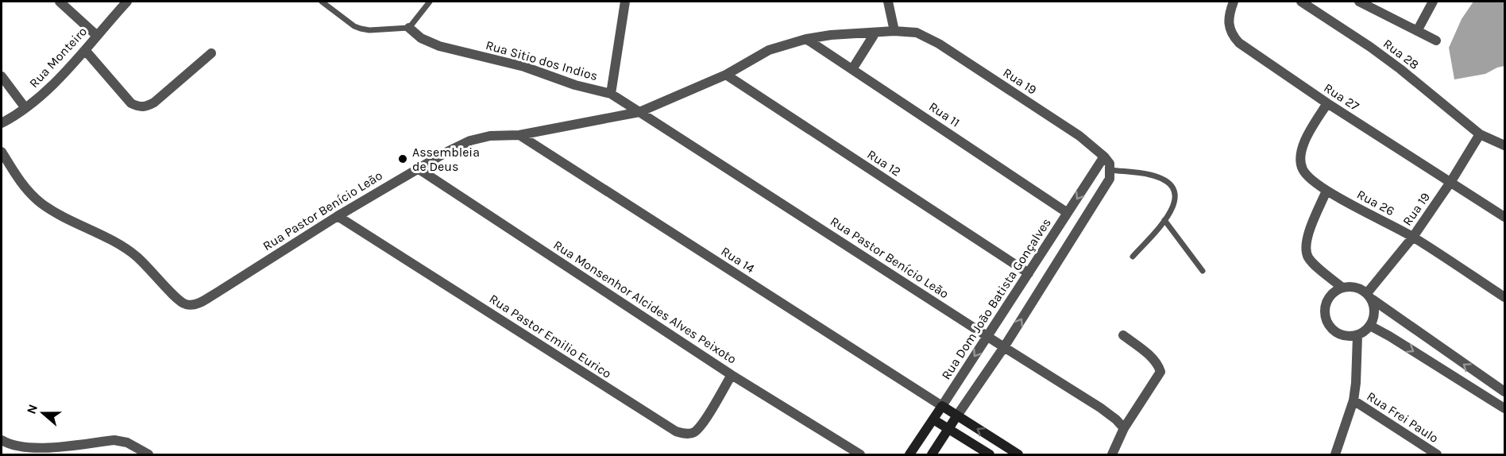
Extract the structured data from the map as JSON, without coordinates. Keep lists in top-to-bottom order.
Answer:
{
  "streets": {
    "street": [
      "Rua 28",
      "Rua Monteiro",
      "Rua Sitio dos Indios",
      "Rua 19",
      "Rua 27",
      "Rua 11",
      "Rua 12",
      "Rua 26",
      "Rua Pastor Benício Leão",
      "Rua 14",
      "Rua Dom João Batista Gonçalves",
      "Rua Monsenhor Alcides Alves Peixoto",
      "Rua Pastor Emilio Eurico",
      "Rua Frei Paulo"
    ]
  },
  "crossings": [
    ["Rua 28", "Rua 19"],
    ["Rua Sitio dos Indios", "Rua Pastor Benício Leão"],
    ["Rua 19", "Rua 27"],
    ["Rua 19", "Rua 26"],
    ["Rua 19", "Rua Pastor Benício Leão"],
    ["Rua 19", "Rua Dom João Batista Gonçalves"],
    ["Rua 27", "Rua 26"],
    ["Rua 11", "Rua Pastor Benício Leão"],
    ["Rua 11", "Rua Dom João Batista Gonçalves"],
    ["Rua 12", "Rua Pastor Benício Leão"],
    ["Rua 12", "Rua Dom João Batista Gonçalves"],
    ["Rua Pastor Benício Leão", "Rua 14"],
    ["Rua Pastor Benício Leão", "Rua Dom João Batista Gonçalves"],
    ["Rua Pastor Benício Leão", "Rua Monsenhor Alcides Alves Peixoto"],
    ["Rua Pastor Benício Leão", "Rua Pastor Emilio Eurico"],
    ["Rua 14", "Rua Dom João Batista Gonçalves"],
    ["Rua Monsenhor Alcides Alves Peixoto", "Rua Pastor Emilio Eurico"]
  ],
  "places": ["Assembleia de Deus"],
  "north": "left"
}
